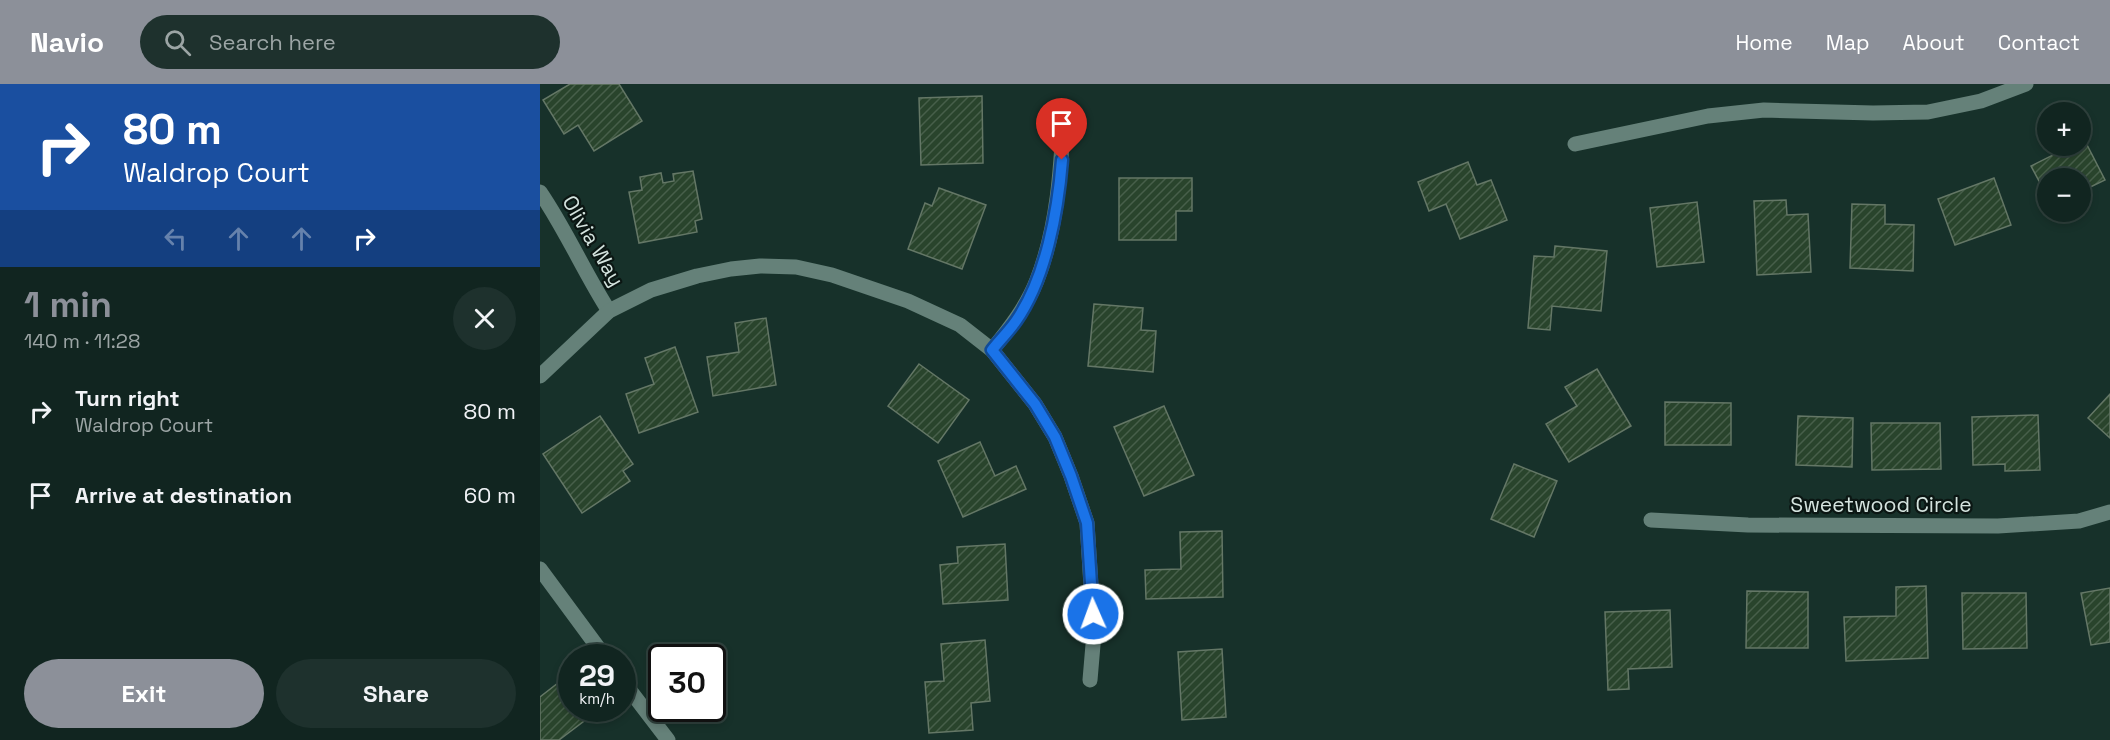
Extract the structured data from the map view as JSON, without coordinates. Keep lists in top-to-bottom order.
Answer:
{
  "streets": {
    "street": ["Olivia Way", "Sweetwood Circle"]
  },
  "page": {
    "header": "Navio",
    "search": "Search here",
    "nav": [
      "Home",
      "Map",
      "About",
      "Contact"
    ],
    "turn": ["80 m", "Waldrop Court"],
    "map_buttons": ["+", "−"],
    "heading": ["1 min", "140 m · 11:28"],
    "list": [
      {
        "name": "Turn right",
        "note": "Waldrop Court",
        "value": "80 m"
      },
      {
        "name": "Arrive at destination",
        "value": "60 m"
      }
    ],
    "speed": "29 km/h",
    "limit": "30",
    "buttons": ["Exit", "Share"]
  }
}
